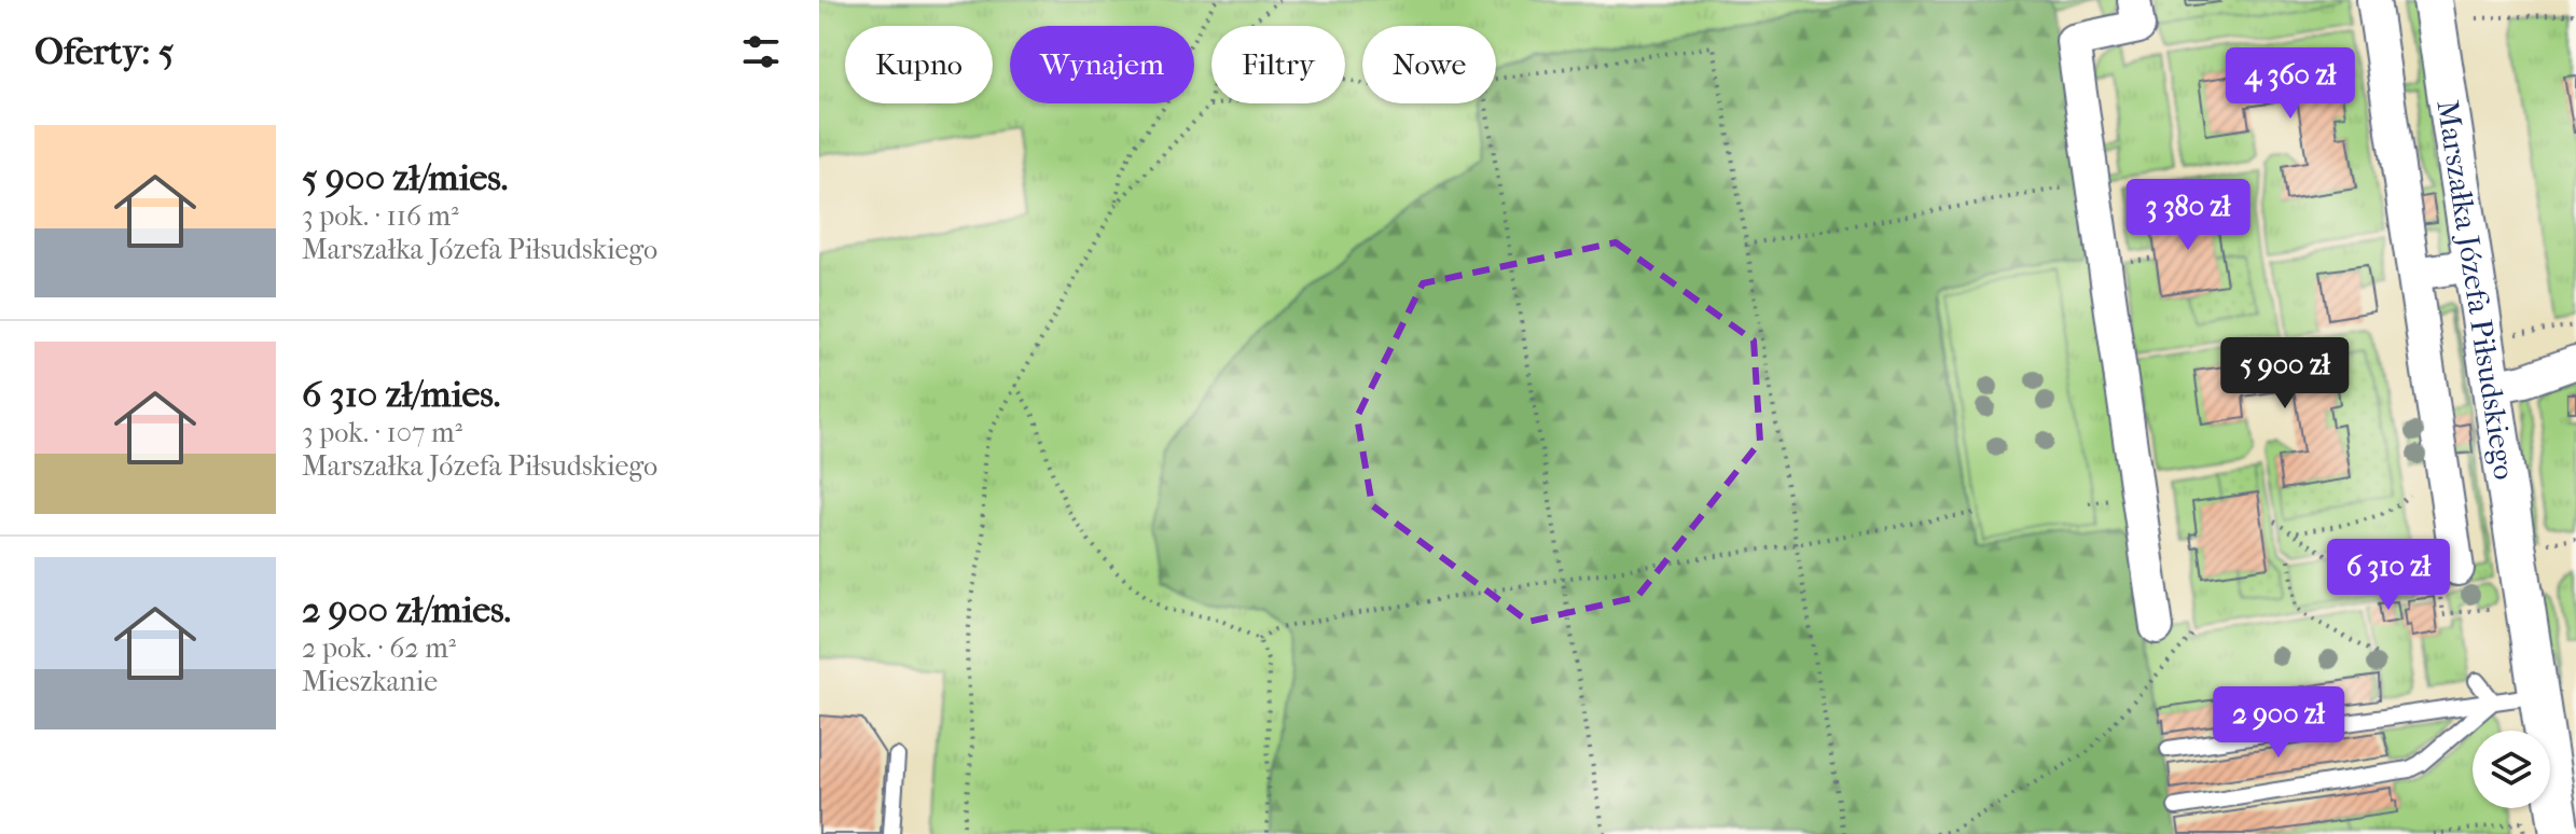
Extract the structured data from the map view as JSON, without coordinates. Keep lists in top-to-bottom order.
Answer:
{
  "streets": {
    "street": ["Marszałka Józefa Piłsudskiego"]
  },
  "page": {
    "heading": "Oferty: 5",
    "chip": [
      "Kupno",
      "Wynajem",
      "Filtry",
      "Nowe"
    ],
    "price": [
      "4 360 zł",
      "3 380 zł",
      "5 900 zł",
      "6 310 zł",
      "2 900 zł"
    ],
    "list": [
      {
        "name": "5 900 zł/mies.",
        "note": "3 pok. · 116 m² · Marszałka Józefa Piłsudskiego"
      },
      {
        "name": "6 310 zł/mies.",
        "note": "3 pok. · 107 m² · Marszałka Józefa Piłsudskiego"
      },
      {
        "name": "2 900 zł/mies.",
        "note": "2 pok. · 62 m² · Mieszkanie"
      }
    ]
  }
}
